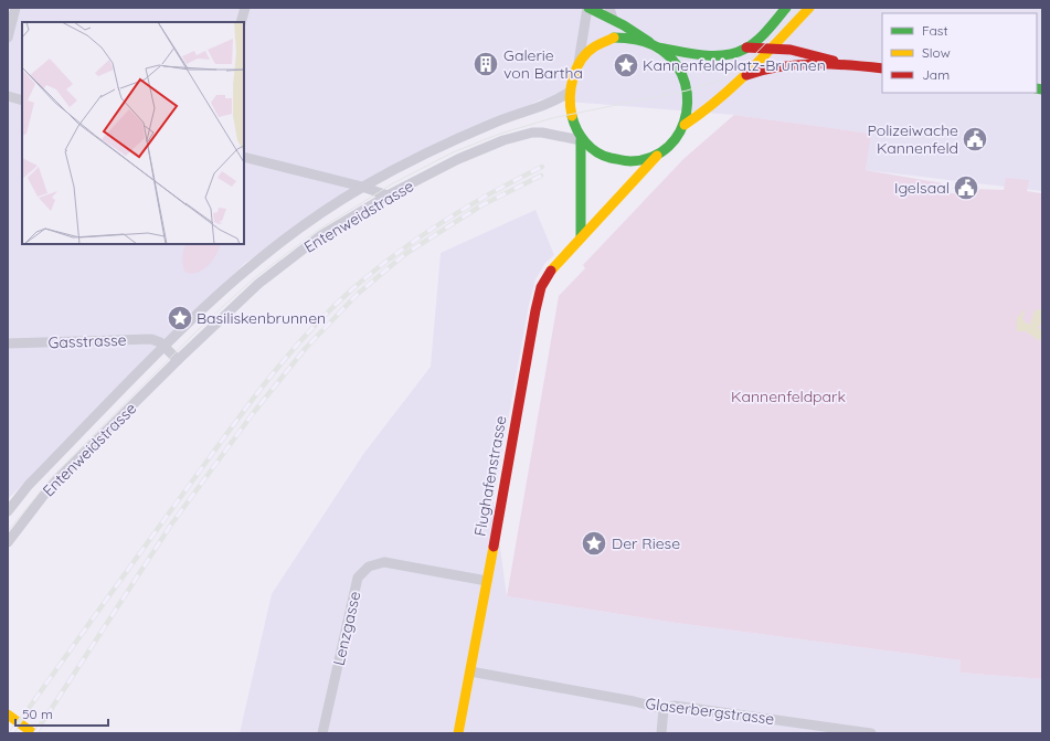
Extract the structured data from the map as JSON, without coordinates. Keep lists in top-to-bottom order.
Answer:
{
  "streets": {
    "main road": ["Flughafenstrasse"],
    "street": [
      "Entenweidstrasse",
      "Gasstrasse",
      "Lenzgasse",
      "Glaserbergstrasse"
    ]
  },
  "crossings": [
    ["Entenweidstrasse", "Gasstrasse"],
    ["Entenweidstrasse", "Flughafenstrasse"],
    ["Flughafenstrasse", "Lenzgasse"],
    ["Flughafenstrasse", "Glaserbergstrasse"]
  ],
  "parks": ["Kannenfeldpark"],
  "places": {
    "building": ["Galerie von Bartha"],
    "place": ["Kannenfeldplatz-Brunnen", "Basiliskenbrunnen", "Der Riese"],
    "public building": ["Polizeiwache Kannenfeld", "Igelsaal"]
  },
  "legend": ["Fast", "Slow", "Jam"],
  "scale_bar": "50 m"
}
